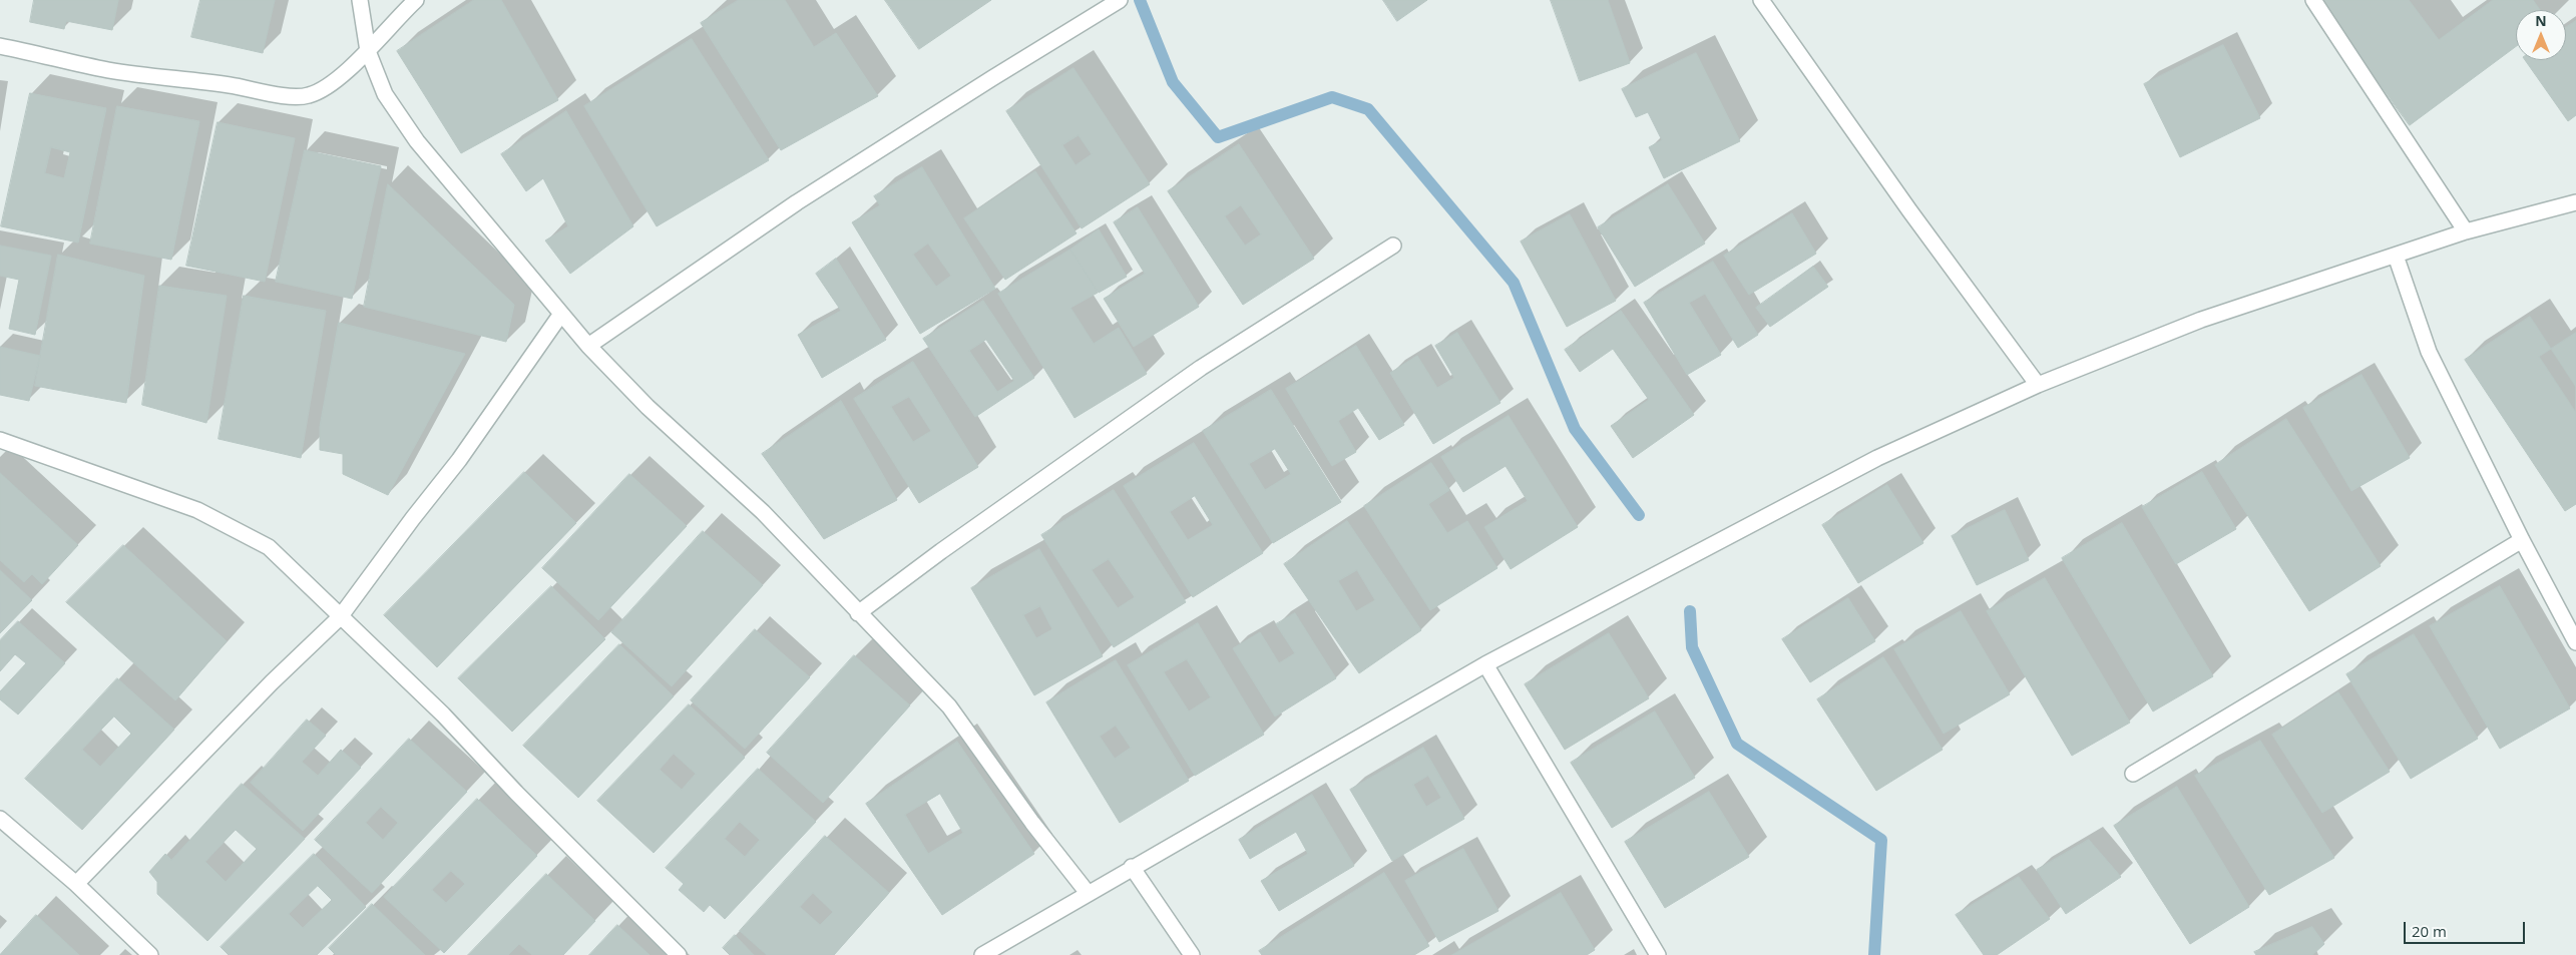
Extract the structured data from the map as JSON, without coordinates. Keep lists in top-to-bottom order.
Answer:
{
  "scale_bar": "20 m",
  "north": "top"
}
